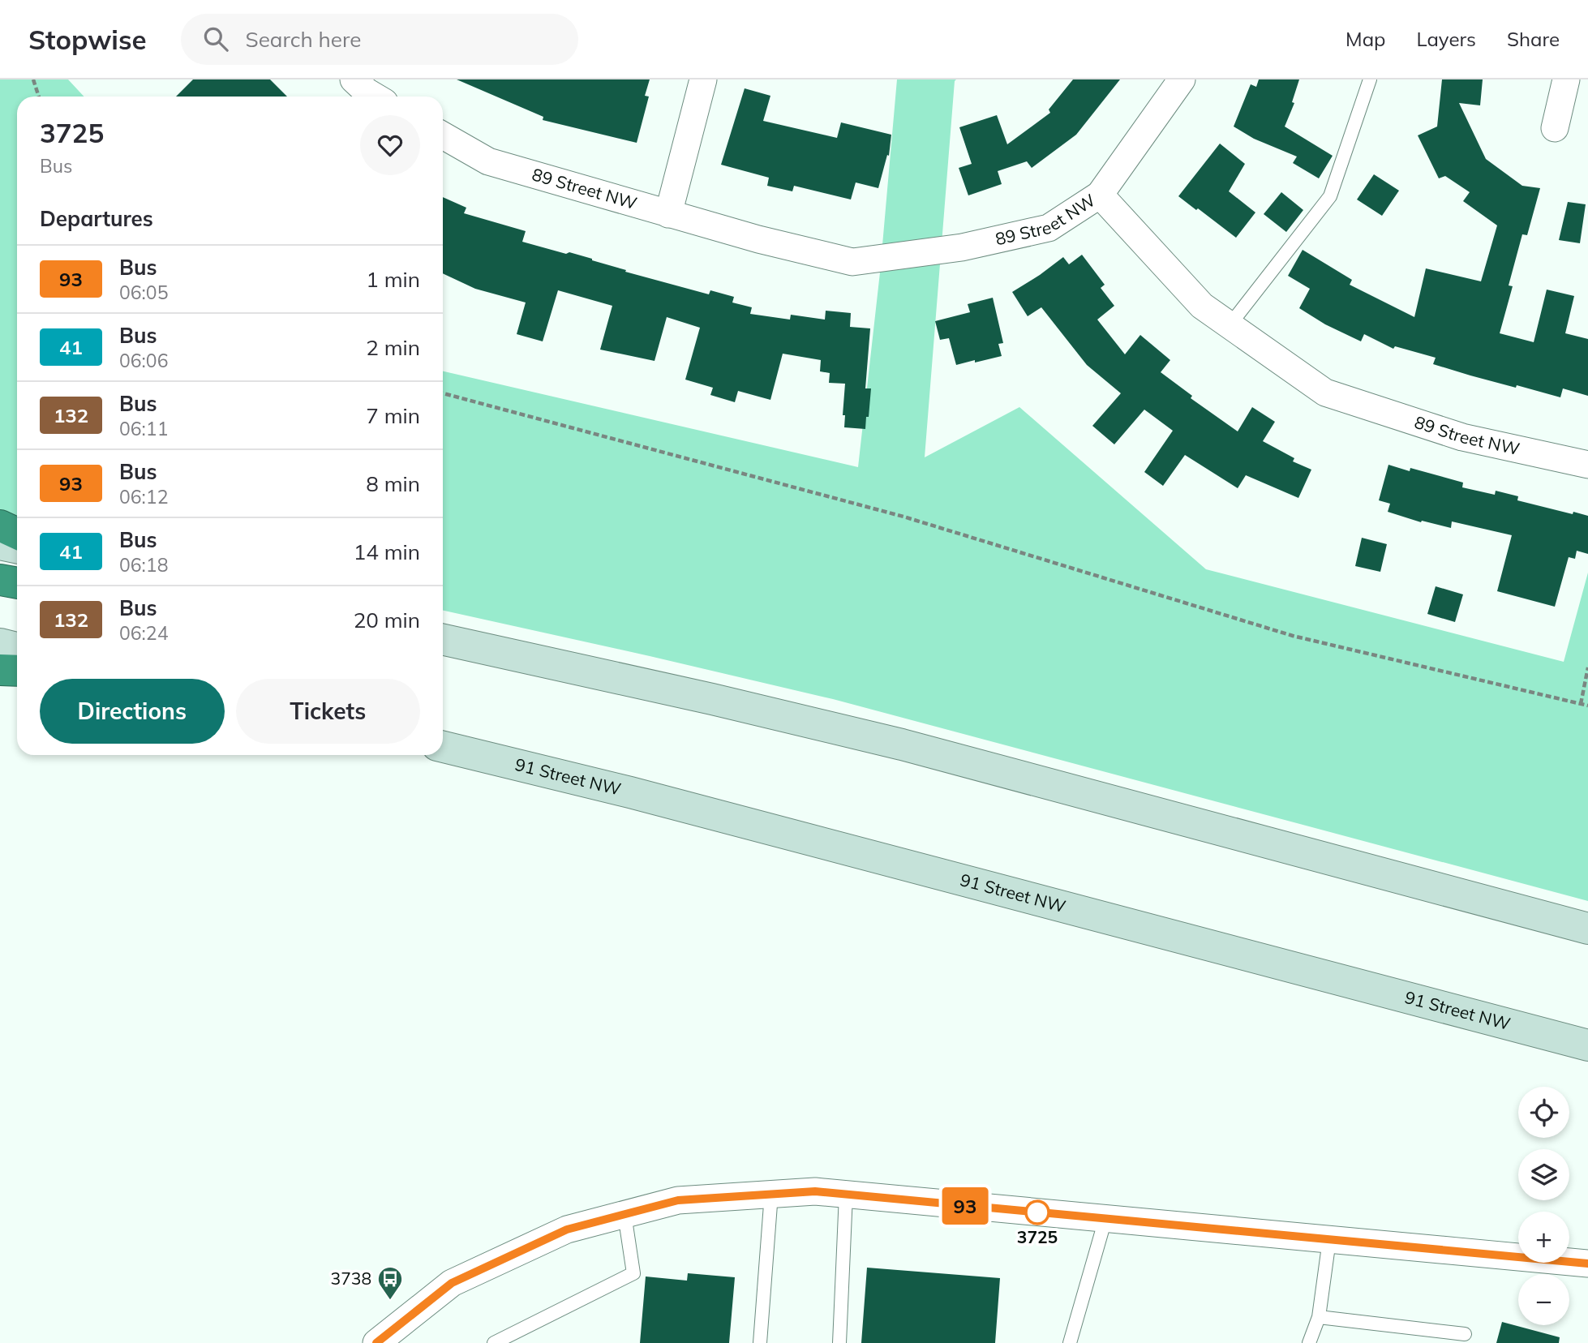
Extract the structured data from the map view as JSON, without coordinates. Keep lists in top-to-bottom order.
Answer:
{
  "streets": {
    "main road": ["91 Street NW"],
    "street": ["89 Street NW"]
  },
  "places": {
    "other": ["3725"],
    "bus stop": ["3738"]
  },
  "lines": ["bus line 93"],
  "page": {
    "header": "Stopwise",
    "search": "Search here",
    "nav": ["Map", "Layers", "Share"],
    "on_map": "93",
    "heading": [
      ["3725", "Bus"],
      "Departures"
    ],
    "list": [
      {
        "mark": "93",
        "name": "Bus",
        "note": "06:05",
        "value": "1 min"
      },
      {
        "mark": "41",
        "name": "Bus",
        "note": "06:06",
        "value": "2 min"
      },
      {
        "mark": "132",
        "name": "Bus",
        "note": "06:11",
        "value": "7 min"
      },
      {
        "mark": "93",
        "name": "Bus",
        "note": "06:12",
        "value": "8 min"
      },
      {
        "mark": "41",
        "name": "Bus",
        "note": "06:18",
        "value": "14 min"
      },
      {
        "mark": "132",
        "name": "Bus",
        "note": "06:24",
        "value": "20 min"
      }
    ],
    "buttons": ["Directions", "Tickets"],
    "map_buttons": ["+", "−"]
  }
}
